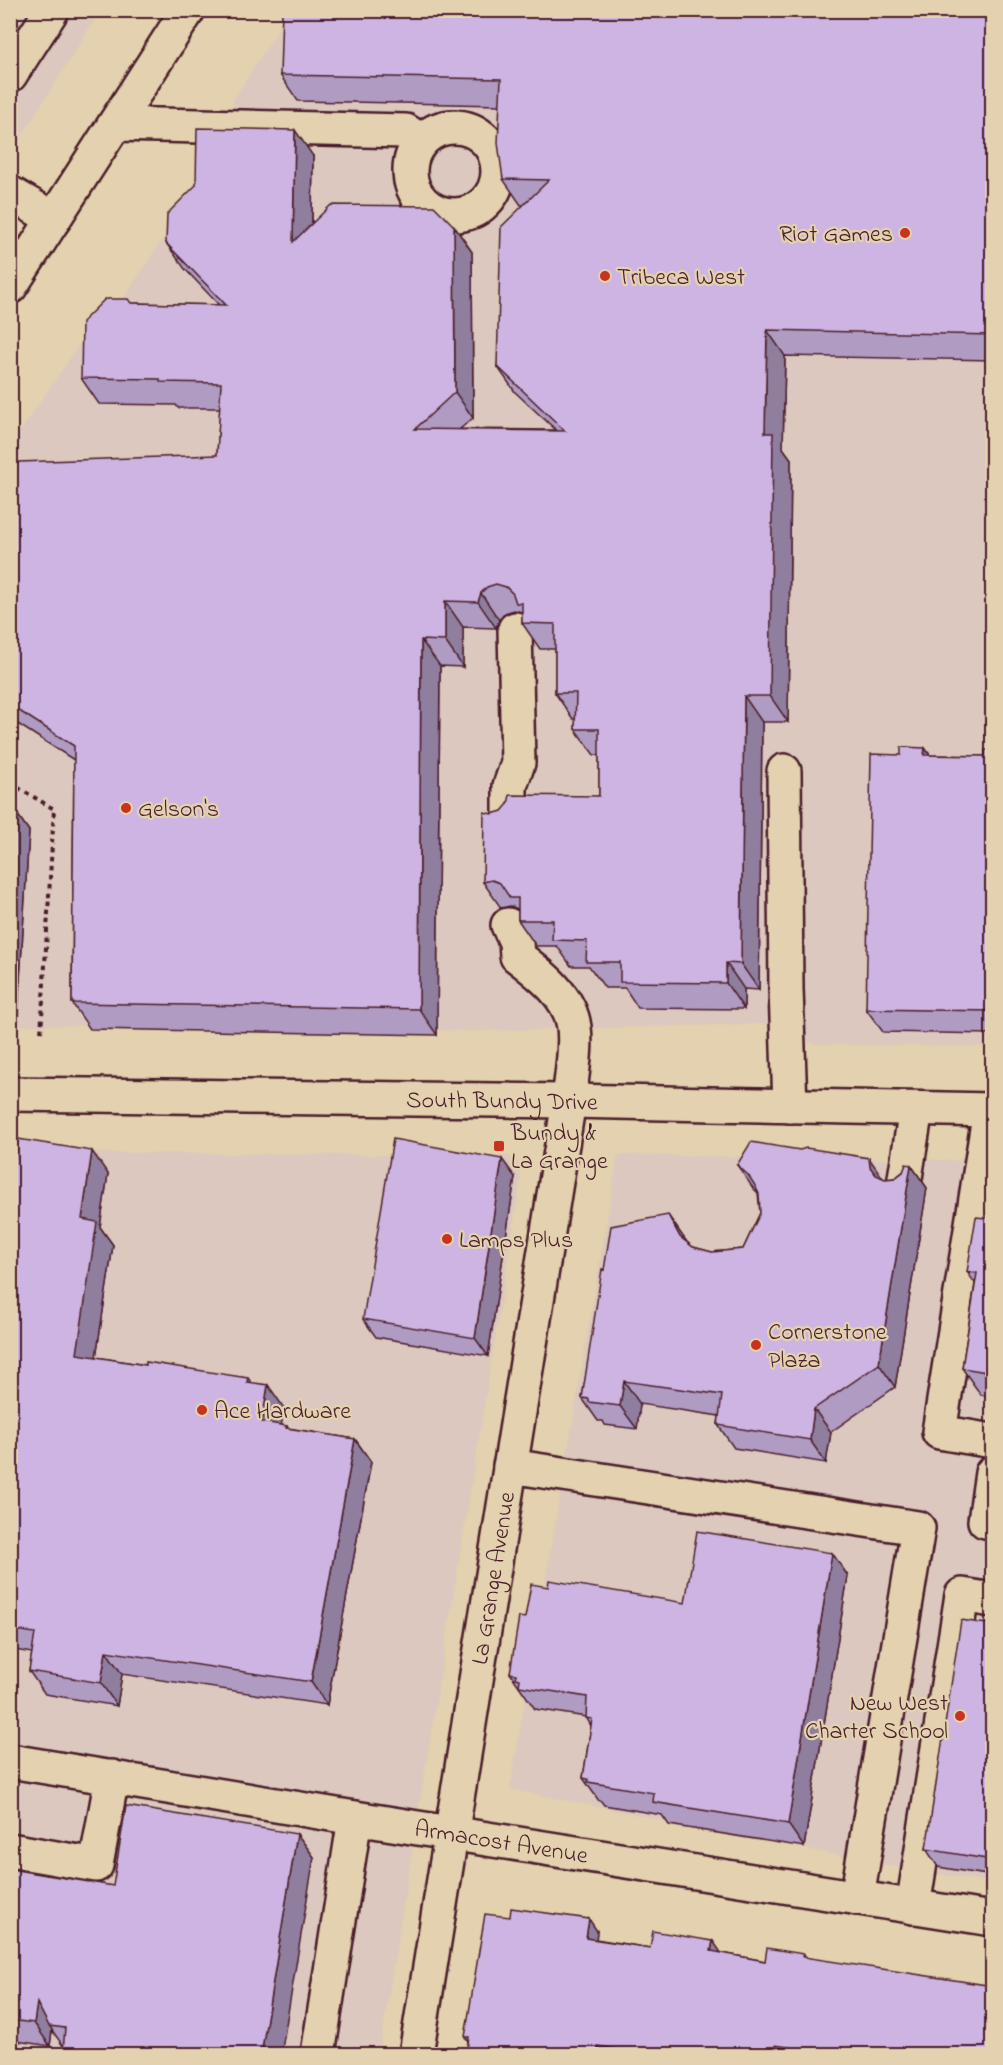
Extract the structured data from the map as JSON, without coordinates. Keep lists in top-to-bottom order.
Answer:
{
  "streets": {
    "street": ["South Bundy Drive", "La Grange Avenue", "Armacost Avenue"]
  },
  "crossings": [
    ["South Bundy Drive", "La Grange Avenue"],
    ["La Grange Avenue", "Armacost Avenue"]
  ],
  "places": {
    "other": [
      "Riot Games",
      "Tribeca West",
      "Gelson's",
      "Lamps Plus",
      "Cornerstone Plaza",
      "Ace Hardware",
      "New West Charter School"
    ],
    "transit": ["Bundy & La Grange"]
  }
}
